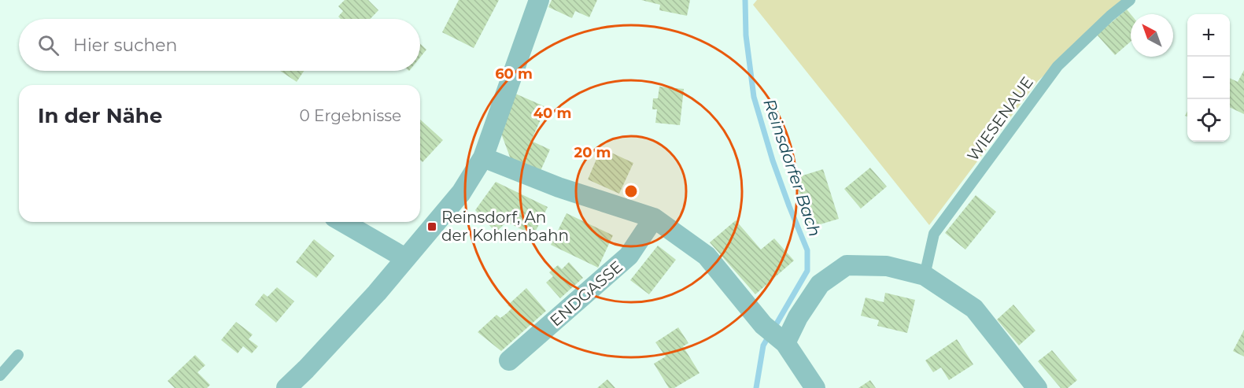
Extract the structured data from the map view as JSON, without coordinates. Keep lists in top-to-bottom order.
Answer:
{
  "streets": {
    "street": ["ENDGASSE"],
    "lane": ["WIESENAUE"]
  },
  "water": ["Reinsdorfer Bach"],
  "places": {
    "transit": ["Reinsdorf, An der Kohlenbahn"]
  },
  "north": "top left",
  "page": {
    "map_buttons": ["+", "−"],
    "search": "Hier suchen",
    "heading": ["In der Nähe", "0 Ergebnisse"]
  },
  "rings": ["60 m", "40 m", "20 m"]
}
